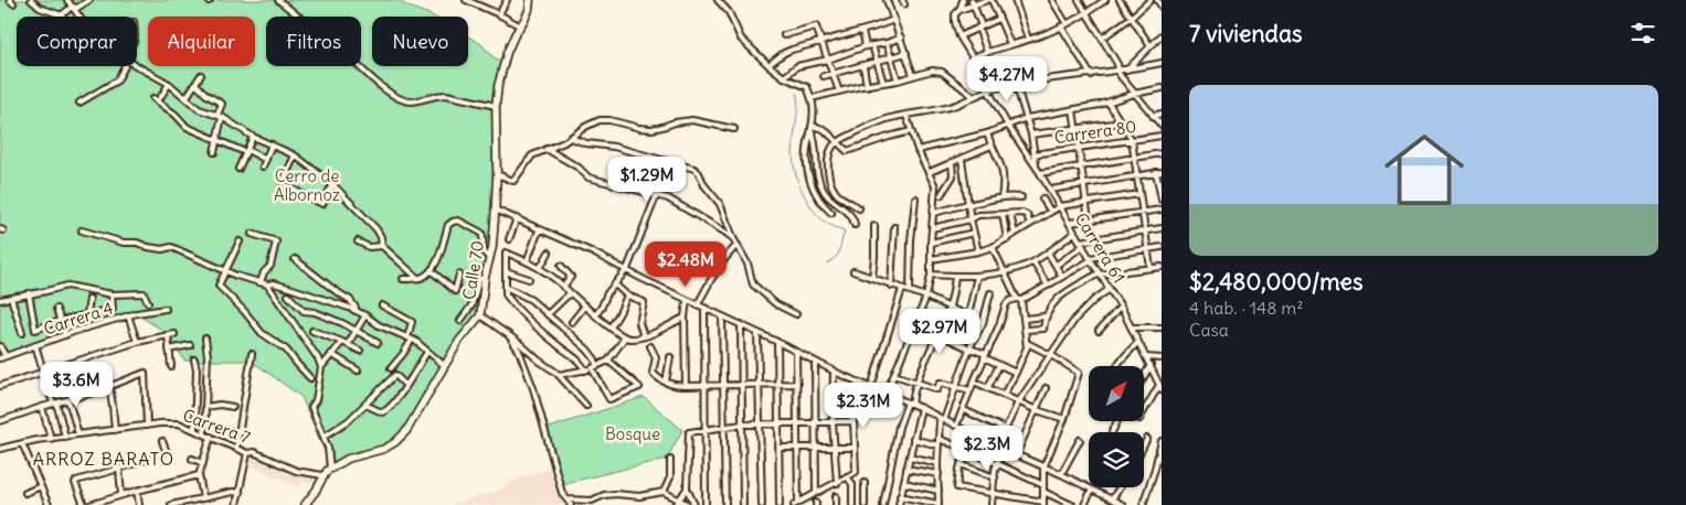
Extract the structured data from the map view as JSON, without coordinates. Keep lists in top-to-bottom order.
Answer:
{
  "streets": {
    "street": [
      "Carrera 80",
      "Carrera 61",
      "Calle 70",
      "Carrera 4",
      "Carrera 7"
    ]
  },
  "crossings": [
    ["Calle 70", "Carrera 7"]
  ],
  "districts": ["ARROZ BARATO"],
  "parks": ["Cerro de Albornoz", "Bosque"],
  "north": "top right",
  "page": {
    "heading": "7 viviendas",
    "chip": [
      "Comprar",
      "Alquilar",
      "Filtros",
      "Nuevo"
    ],
    "price": [
      "$4.27M",
      "$1.29M",
      "$2.48M",
      "$2.97M",
      "$3.6M",
      "$2.31M",
      "$2.3M"
    ],
    "list": [
      {
        "name": "$2,480,000/mes",
        "note": "4 hab. · 148 m² · Casa"
      }
    ]
  }
}
